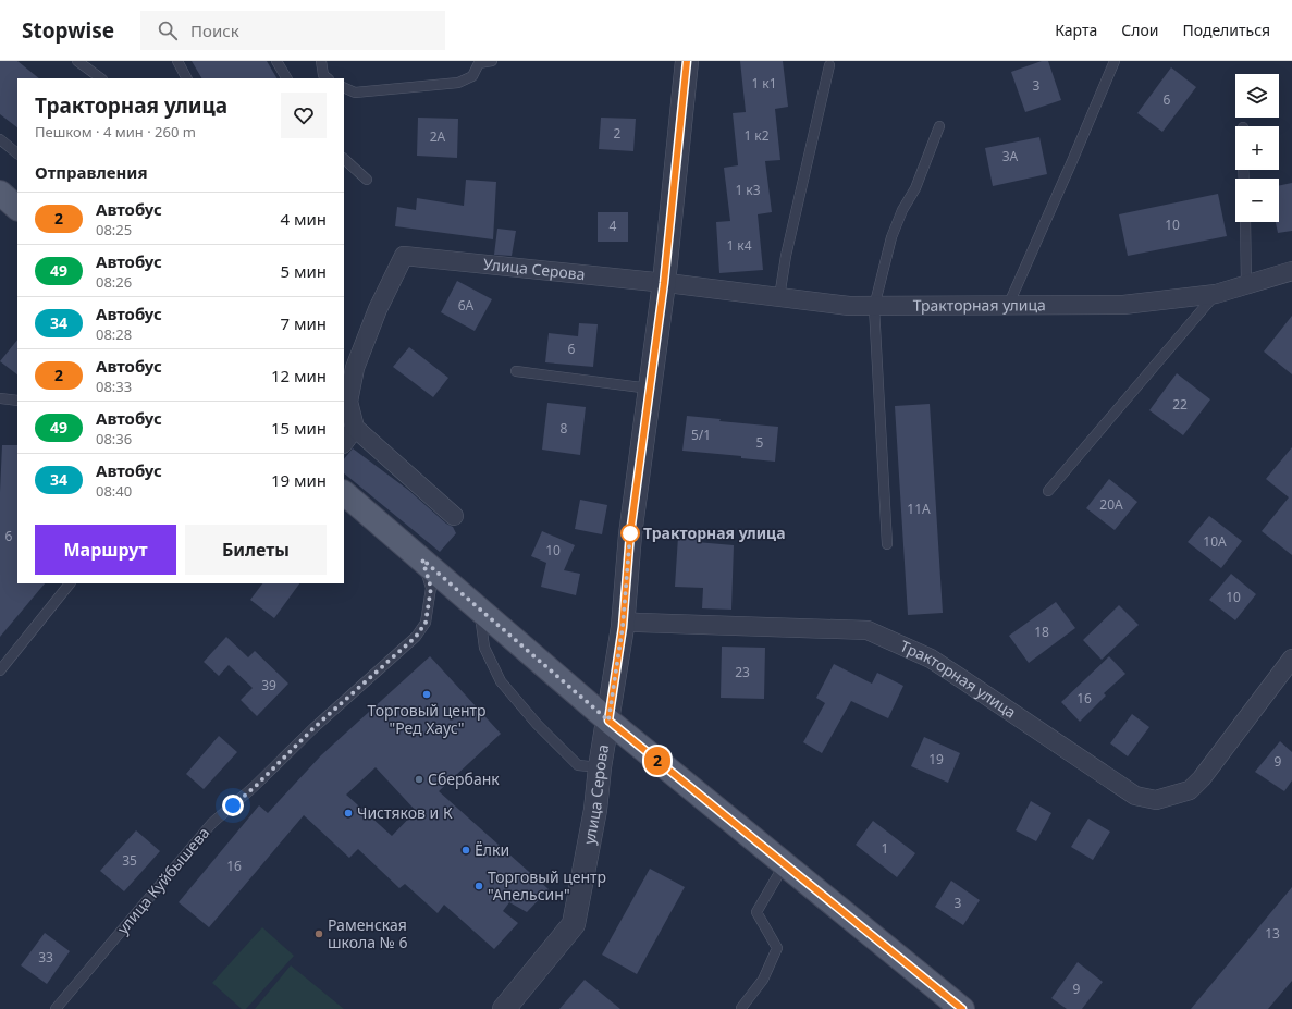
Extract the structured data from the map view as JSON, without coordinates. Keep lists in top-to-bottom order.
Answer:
{
  "streets": {
    "street": ["Улица Серова", "Тракторная улица", "улица Серова"],
    "lane": ["улица Куйбышева"]
  },
  "crossings": [
    ["Улица Серова", "Тракторная улица"],
    ["Улица Серова", "улица Серова"],
    ["Тракторная улица", "улица Серова"]
  ],
  "places": [
    "Тракторная улица",
    "Торговый центр \"Ред Хаус\"",
    "Сбербанк",
    "Чистяков и К",
    "Ёлки",
    "Торговый центр \"Апельсин\"",
    "Раменская школа № 6"
  ],
  "lines": ["bus line 2"],
  "house_numbers": [
    "1 к1",
    "3",
    "6",
    "2",
    "1 к2",
    "2А",
    "3А",
    "1 к3",
    "10",
    "4",
    "1 к4",
    "6А",
    "6",
    "22",
    "8",
    "5/1",
    "5",
    "20А",
    "11А",
    "6",
    "10А",
    "10",
    "10",
    "18",
    "23",
    "39",
    "16",
    "19",
    "9",
    "1",
    "35",
    "16",
    "3",
    "13",
    "33",
    "9"
  ],
  "page": {
    "header": "Stopwise",
    "search": "Поиск",
    "nav": ["Карта", "Слои", "Поделиться"],
    "on_map": "2",
    "map_buttons": ["+", "−"],
    "heading": [
      ["Тракторная улица", "Пешком · 4 мин · 260 m"],
      "Отправления"
    ],
    "list": [
      {
        "mark": "2",
        "name": "Автобус",
        "note": "08:25",
        "value": "4 мин"
      },
      {
        "mark": "49",
        "name": "Автобус",
        "note": "08:26",
        "value": "5 мин"
      },
      {
        "mark": "34",
        "name": "Автобус",
        "note": "08:28",
        "value": "7 мин"
      },
      {
        "mark": "2",
        "name": "Автобус",
        "note": "08:33",
        "value": "12 мин"
      },
      {
        "mark": "49",
        "name": "Автобус",
        "note": "08:36",
        "value": "15 мин"
      },
      {
        "mark": "34",
        "name": "Автобус",
        "note": "08:40",
        "value": "19 мин"
      }
    ],
    "buttons": ["Маршрут", "Билеты"]
  }
}
